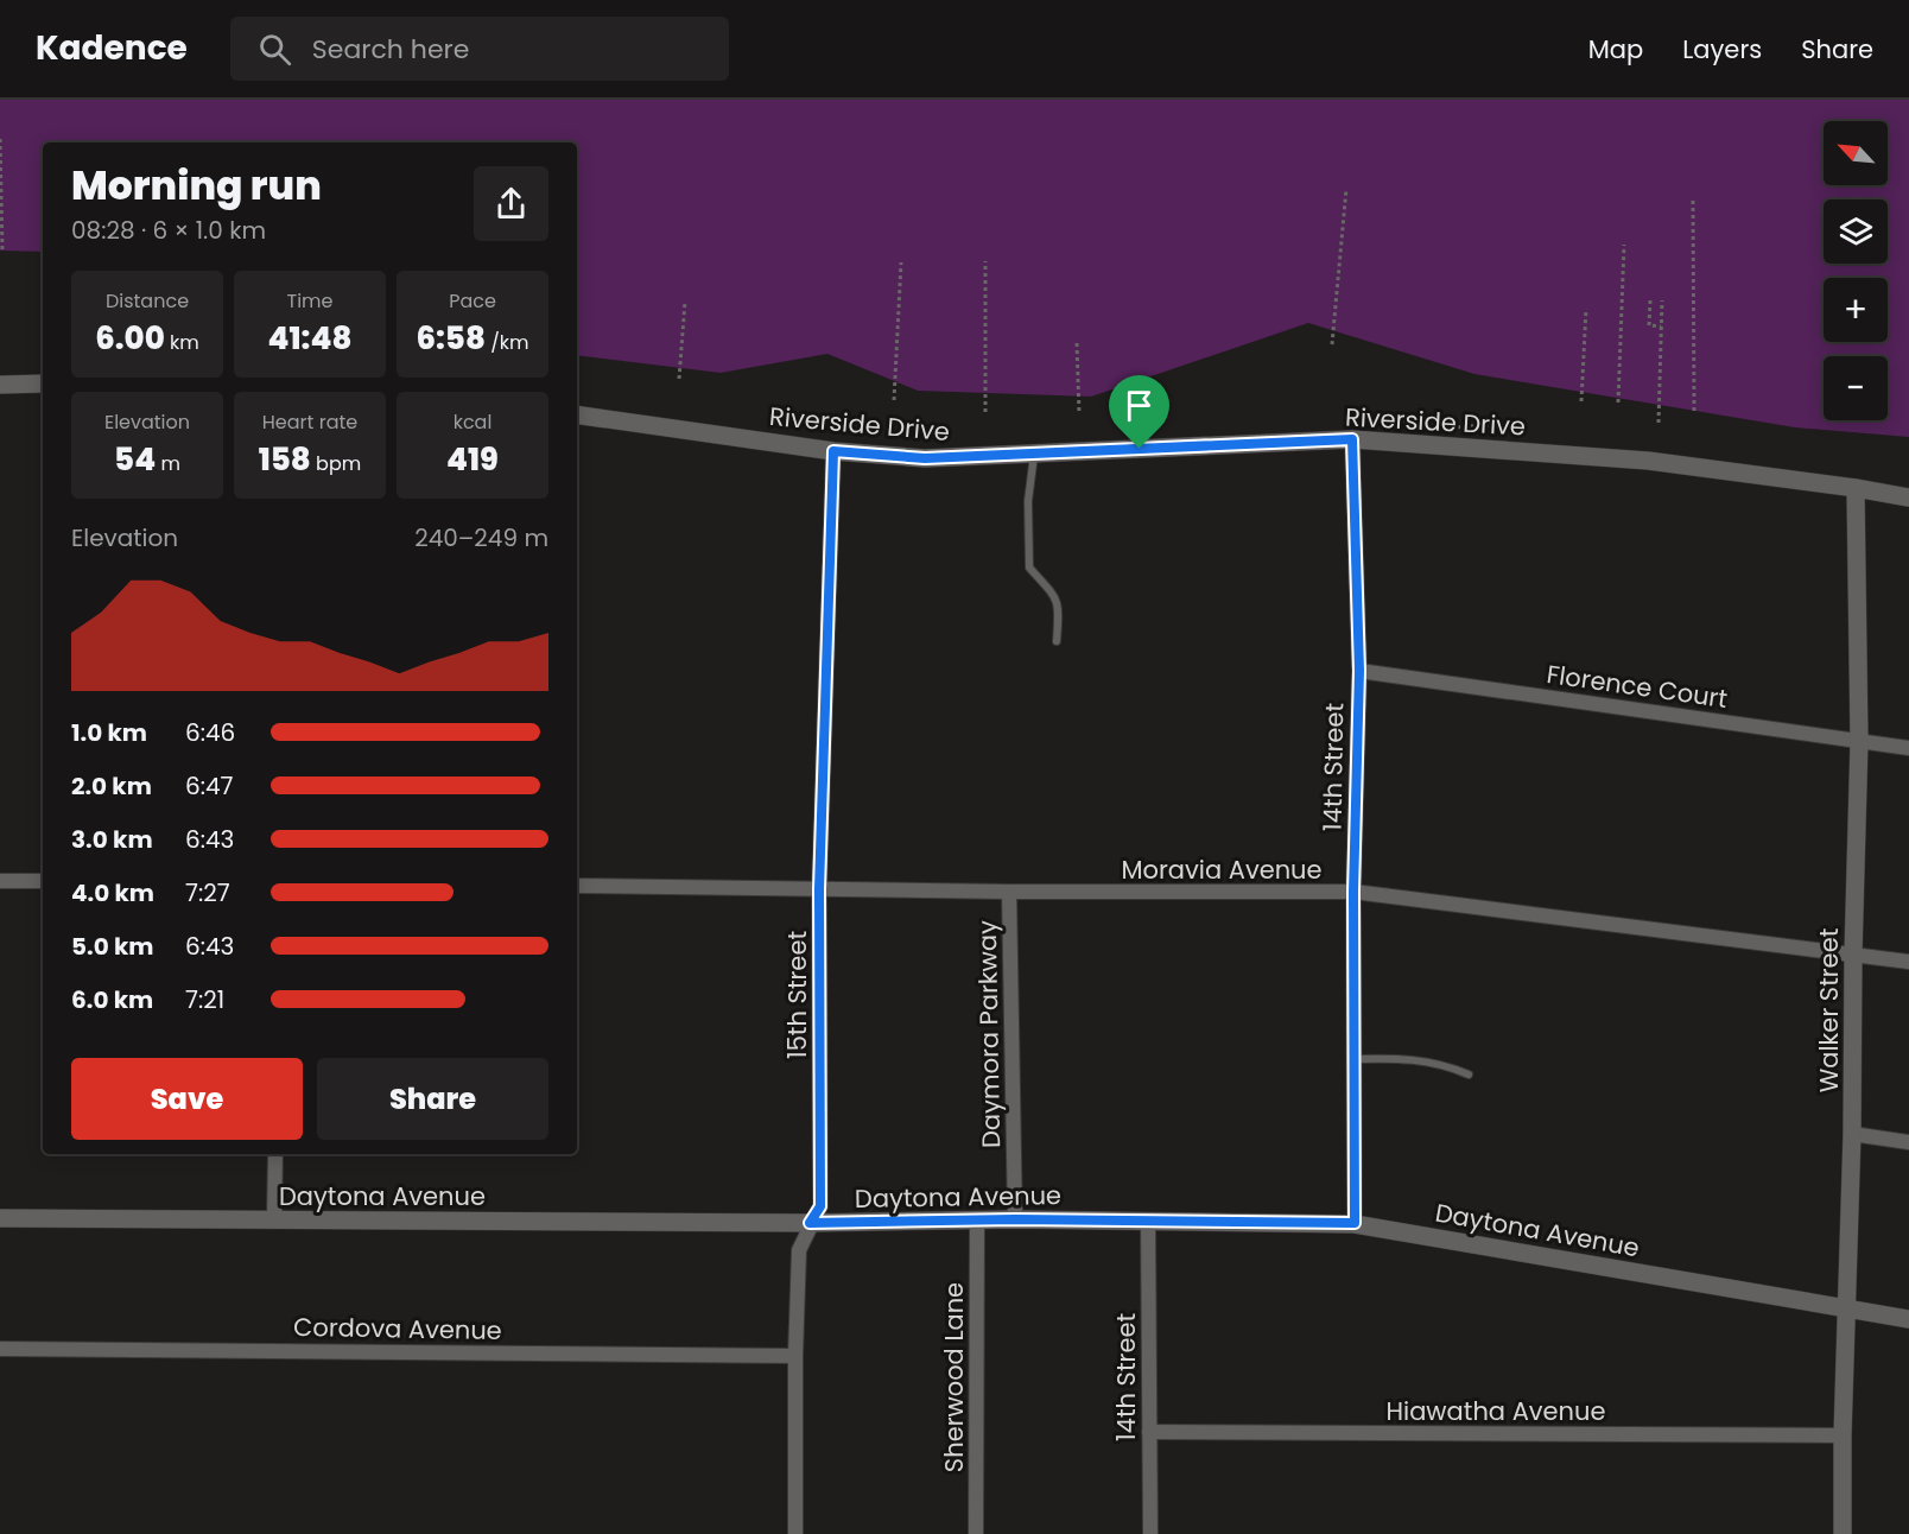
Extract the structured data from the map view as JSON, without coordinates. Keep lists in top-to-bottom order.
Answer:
{
  "streets": {
    "street": [
      "Riverside Drive",
      "Florence Court",
      "14th Street",
      "Moravia Avenue",
      "15th Street",
      "Walker Street",
      "Daymora Parkway",
      "Daytona Avenue",
      "Cordova Avenue",
      "Sherwood Lane",
      "Hiawatha Avenue"
    ]
  },
  "crossings": [
    ["Riverside Drive", "14th Street"],
    ["Riverside Drive", "15th Street"],
    ["Riverside Drive", "Walker Street"],
    ["Florence Court", "14th Street"],
    ["Florence Court", "Walker Street"],
    ["14th Street", "Moravia Avenue"],
    ["14th Street", "Daytona Avenue"],
    ["14th Street", "Hiawatha Avenue"],
    ["Moravia Avenue", "15th Street"],
    ["Moravia Avenue", "Walker Street"],
    ["Moravia Avenue", "Daymora Parkway"],
    ["15th Street", "Daytona Avenue"],
    ["15th Street", "Cordova Avenue"],
    ["Walker Street", "Daytona Avenue"],
    ["Walker Street", "Hiawatha Avenue"],
    ["Daymora Parkway", "Daytona Avenue"],
    ["Daytona Avenue", "Sherwood Lane"]
  ],
  "north": "top left",
  "page": {
    "header": "Kadence",
    "search": "Search here",
    "nav": ["Map", "Layers", "Share"],
    "map_buttons": ["+", "−"],
    "heading": ["Morning run", "08:28 · 6 × 1.0 km"],
    "stats": [
      ["Distance", "6.00 km"],
      ["Time", "41:48"],
      ["Pace", "6:58 /km"],
      ["Elevation", "54 m"],
      ["Heart rate", "158 bpm"],
      ["kcal", "419"]
    ],
    "chart": ["Elevation", "240–249 m"],
    "list": [
      {
        "name": "1.0 km",
        "note": "6:46"
      },
      {
        "name": "2.0 km",
        "note": "6:47"
      },
      {
        "name": "3.0 km",
        "note": "6:43"
      },
      {
        "name": "4.0 km",
        "note": "7:27"
      },
      {
        "name": "5.0 km",
        "note": "6:43"
      },
      {
        "name": "6.0 km",
        "note": "7:21"
      }
    ],
    "buttons": ["Save", "Share"]
  }
}
